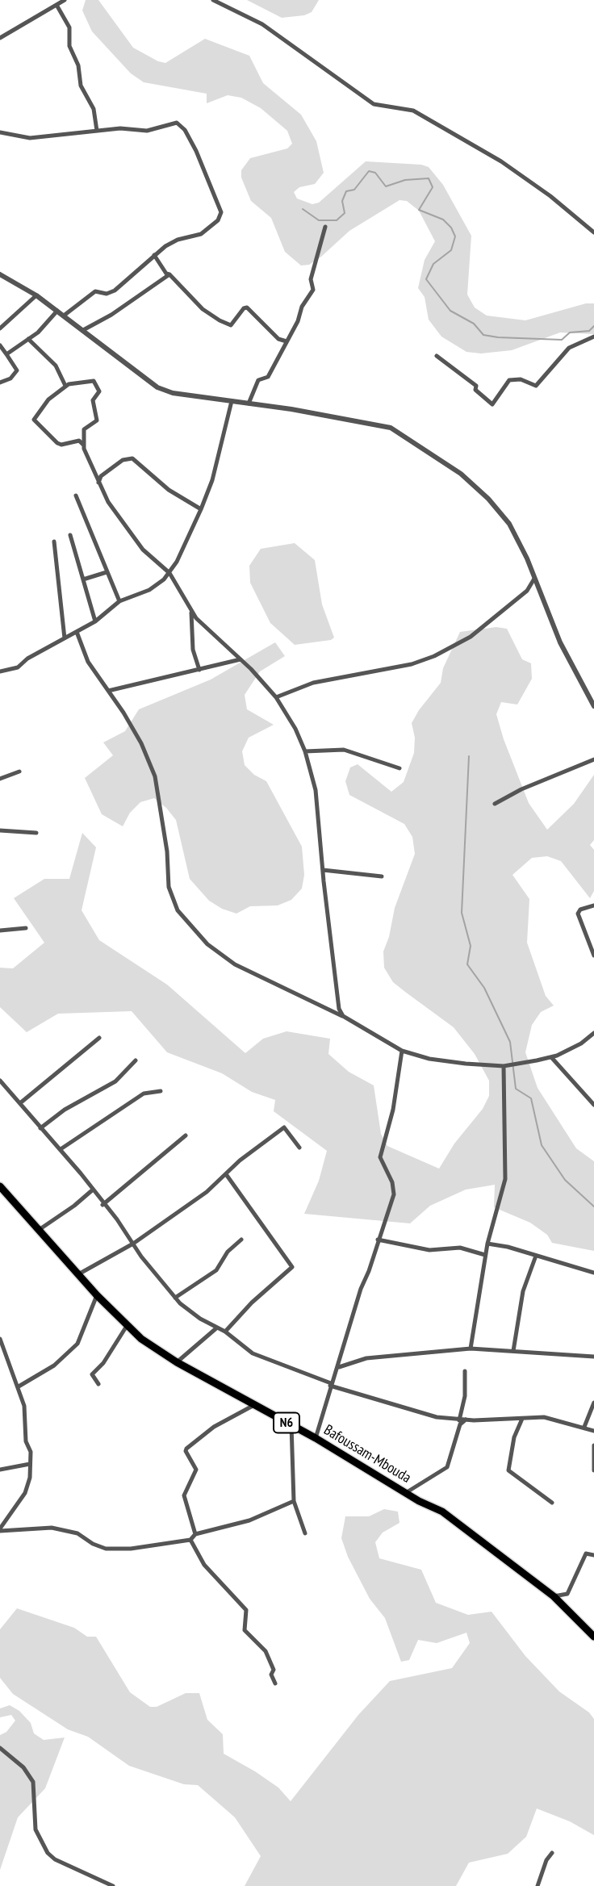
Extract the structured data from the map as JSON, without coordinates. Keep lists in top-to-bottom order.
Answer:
{
  "streets": {
    "highway": ["N6", "Bafoussam-Mbouda"]
  }
}
